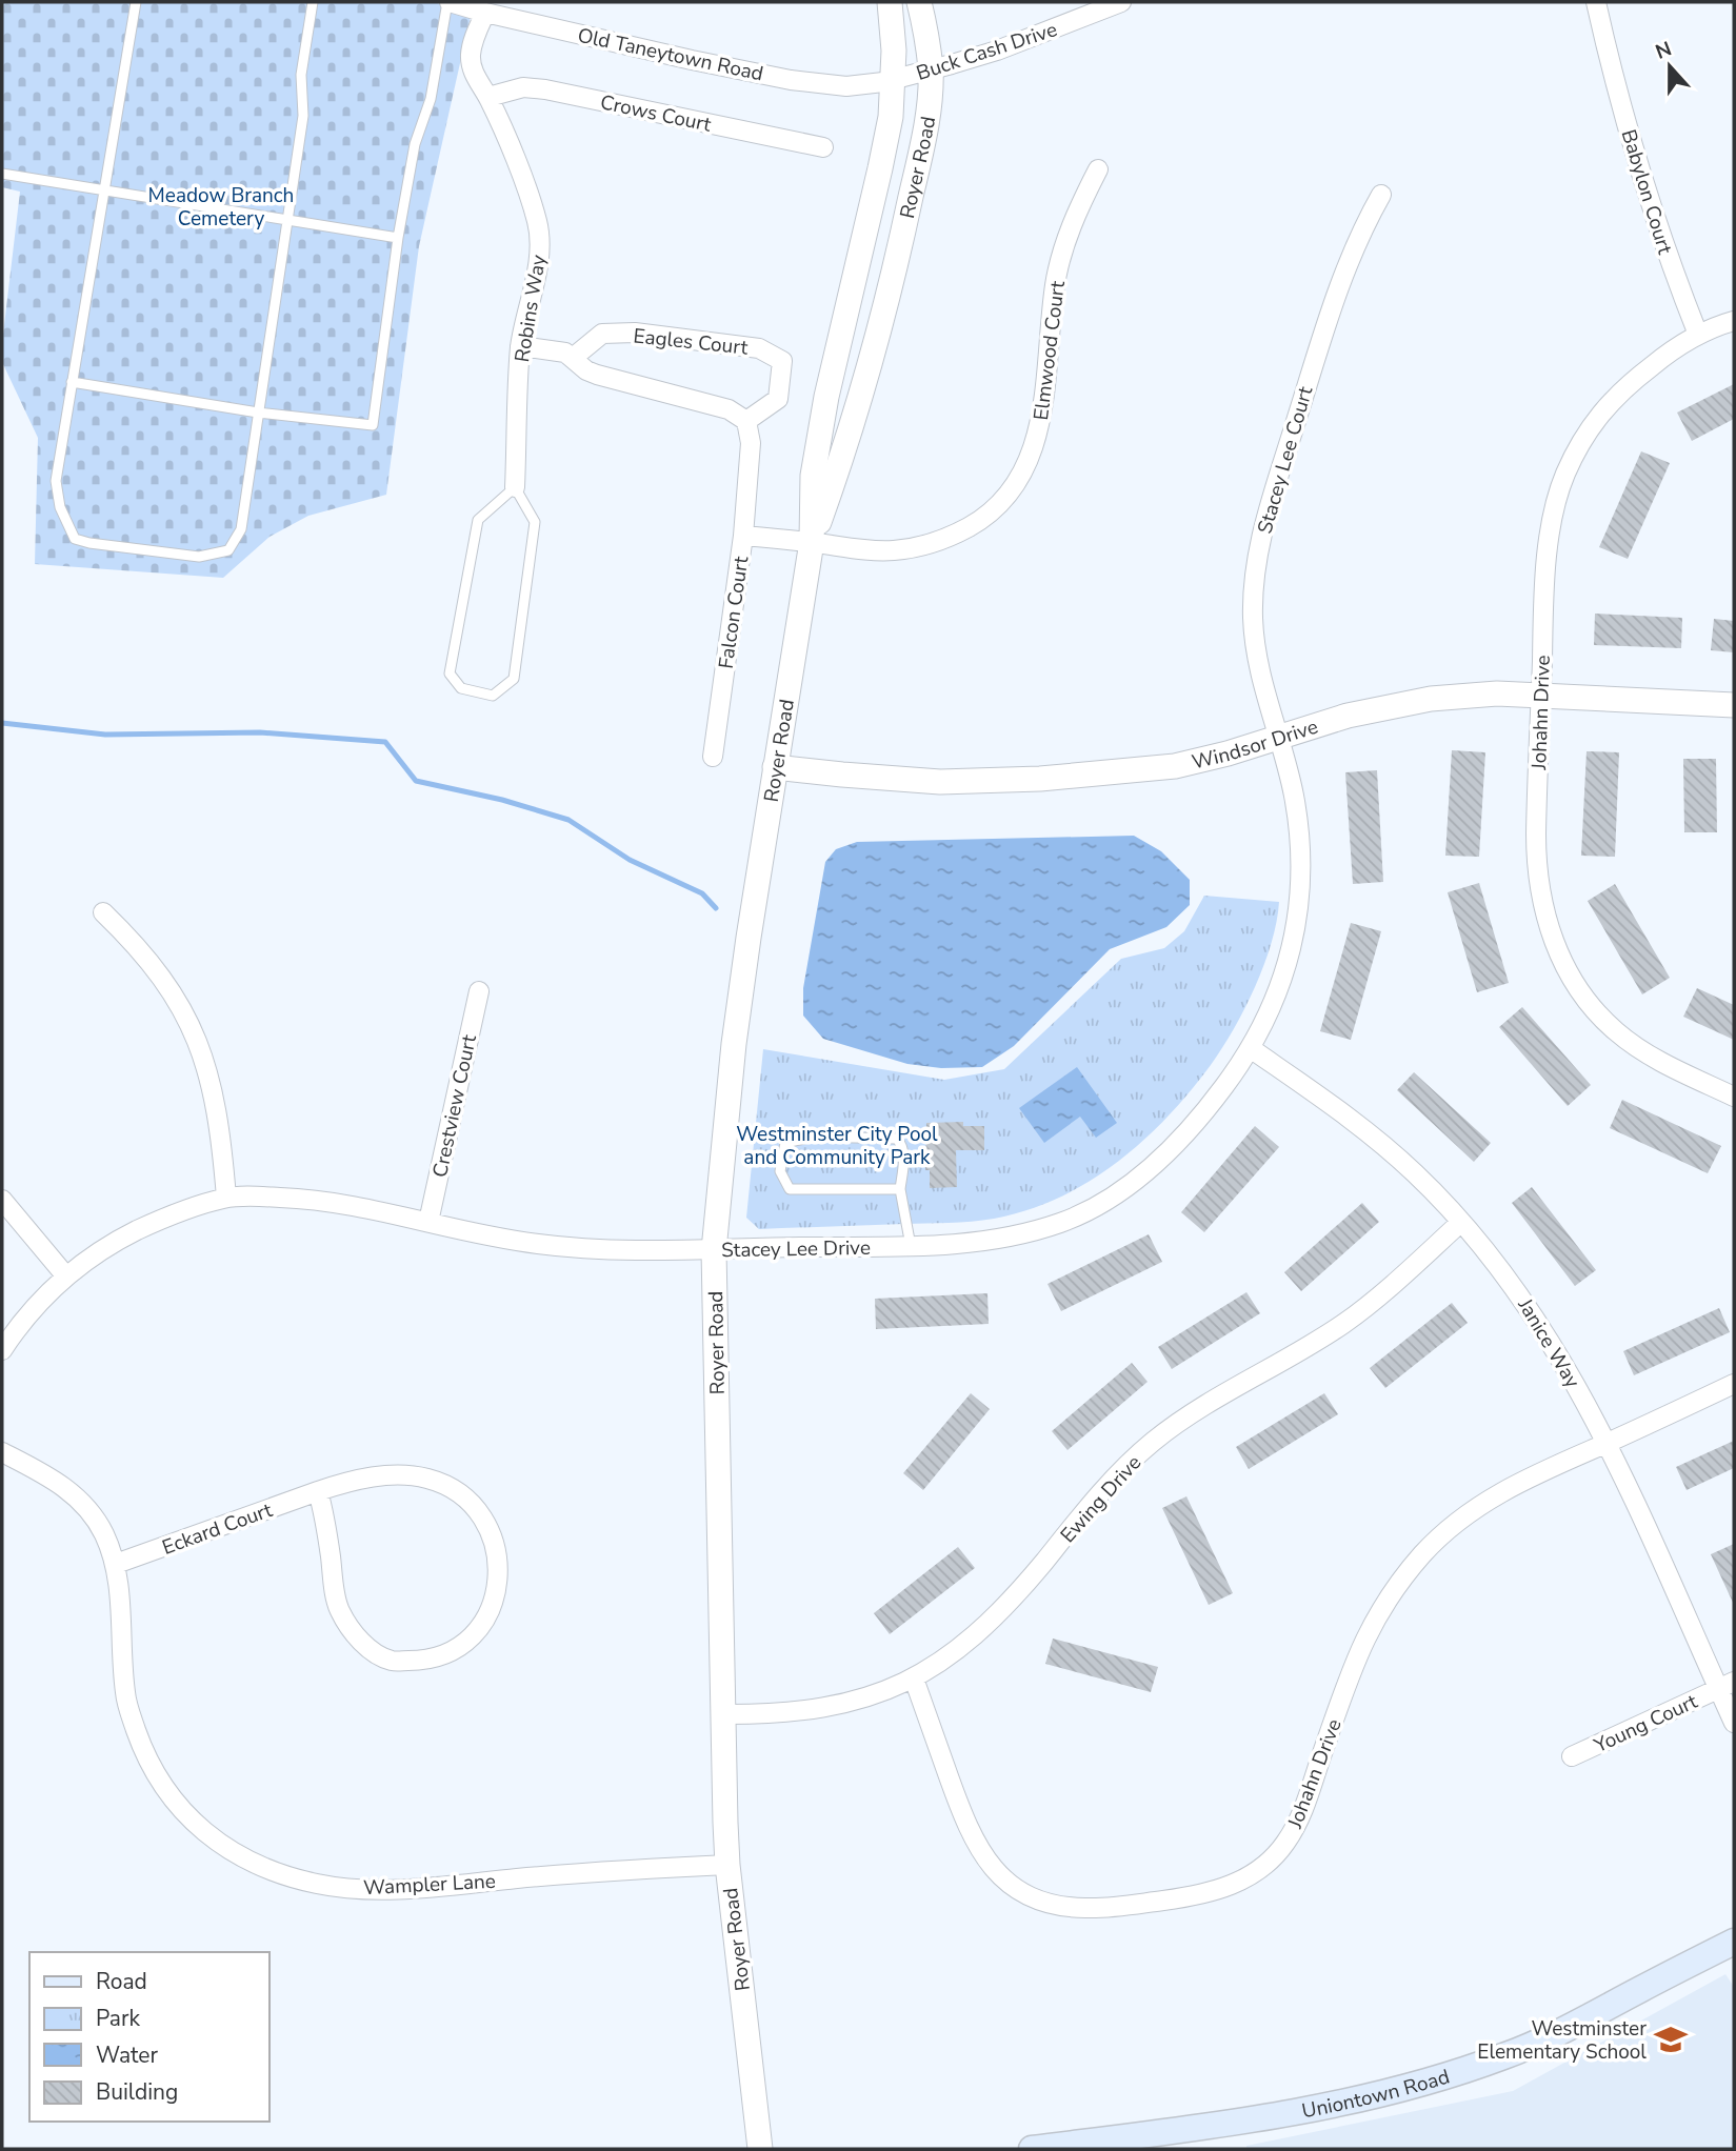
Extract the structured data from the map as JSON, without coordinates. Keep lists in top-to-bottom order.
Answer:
{
  "streets": {
    "main road": ["Uniontown Road"],
    "street": [
      "Buck Cash Drive",
      "Old Taneytown Road",
      "Crows Court",
      "Royer Road",
      "Babylon Court",
      "Robins Way",
      "Eagles Court",
      "Elmwood Court",
      "Stacey Lee Court",
      "Falcon Court",
      "Johahn Drive",
      "Windsor Drive",
      "Crestview Court",
      "Stacey Lee Drive",
      "Janice Way",
      "Ewing Drive",
      "Eckard Court",
      "Young Court",
      "Wampler Lane"
    ]
  },
  "crossings": [
    ["Buck Cash Drive", "Old Taneytown Road"],
    ["Buck Cash Drive", "Royer Road"],
    ["Old Taneytown Road", "Royer Road"],
    ["Old Taneytown Road", "Robins Way"],
    ["Crows Court", "Robins Way"],
    ["Royer Road", "Elmwood Court"],
    ["Royer Road", "Falcon Court"],
    ["Royer Road", "Windsor Drive"],
    ["Royer Road", "Stacey Lee Drive"],
    ["Royer Road", "Ewing Drive"],
    ["Royer Road", "Wampler Lane"],
    ["Babylon Court", "Johahn Drive"],
    ["Elmwood Court", "Falcon Court"],
    ["Stacey Lee Court", "Windsor Drive"],
    ["Stacey Lee Court", "Stacey Lee Drive"],
    ["Johahn Drive", "Windsor Drive"],
    ["Johahn Drive", "Janice Way"],
    ["Johahn Drive", "Ewing Drive"],
    ["Windsor Drive", "Stacey Lee Drive"],
    ["Crestview Court", "Stacey Lee Drive"],
    ["Stacey Lee Drive", "Janice Way"],
    ["Janice Way", "Ewing Drive"],
    ["Janice Way", "Young Court"],
    ["Eckard Court", "Wampler Lane"]
  ],
  "parks": ["Meadow Branch Cemetery", "Westminster City Pool and Community Park"],
  "places": {
    "school or university": ["Westminster Elementary School"]
  },
  "legend": [
    "Road",
    "Park",
    "Water",
    "Building"
  ],
  "north": "top"
}
